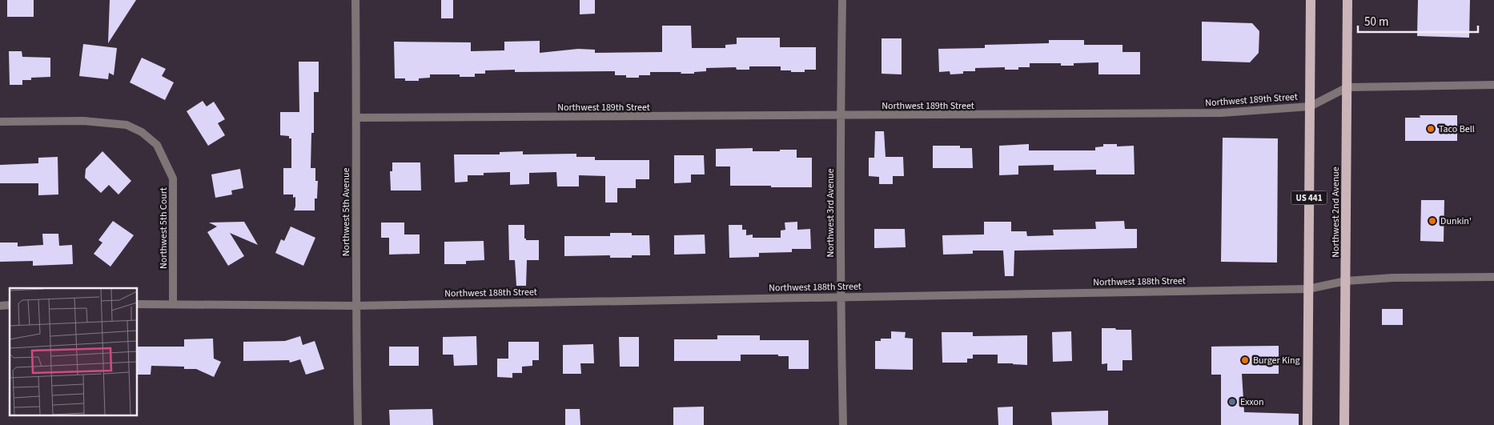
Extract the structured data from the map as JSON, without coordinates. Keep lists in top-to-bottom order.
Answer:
{
  "streets": {
    "main road": ["US 441", "Northwest 2nd Avenue"],
    "street": [
      "Northwest 189th Street",
      "Northwest 5th Avenue",
      "Northwest 3rd Avenue",
      "Northwest 5th Court",
      "Northwest 188th Street"
    ]
  },
  "crossings": [
    ["Northwest 189th Street", "US 441"],
    ["Northwest 189th Street", "Northwest 5th Avenue"],
    ["Northwest 189th Street", "Northwest 2nd Avenue"],
    ["Northwest 189th Street", "Northwest 3rd Avenue"],
    ["US 441", "Northwest 188th Street"],
    ["Northwest 5th Avenue", "Northwest 188th Street"],
    ["Northwest 2nd Avenue", "Northwest 188th Street"],
    ["Northwest 3rd Avenue", "Northwest 188th Street"],
    ["Northwest 5th Court", "Northwest 188th Street"]
  ],
  "places": [
    "Taco Bell",
    "Dunkin'",
    "Burger King",
    "Exxon"
  ],
  "scale_bar": "50 m"
}
